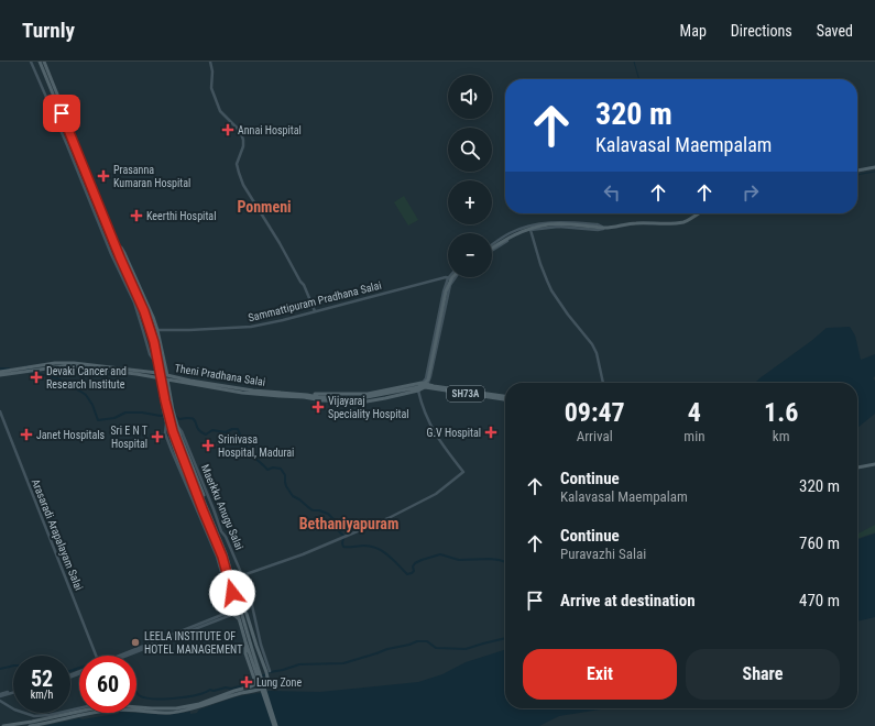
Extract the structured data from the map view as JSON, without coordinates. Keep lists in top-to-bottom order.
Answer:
{
  "streets": {
    "main road": ["Theni Pradhana Salai", "SH73A"],
    "street": ["Sammattipuram Pradhana Salai", "Maerkku Anugu Salai", "Arasaradi Arapalayam Salai"]
  },
  "crossings": [
    ["Theni Pradhana Salai", "SH73A"]
  ],
  "districts": ["Ponmeni", "Bethaniyapuram"],
  "places": {
    "health": [
      "Annai Hospital",
      "Prasanna Kumaran Hospital",
      "Keerthi Hospital",
      "Devaki Cancer and Research Institute",
      "Vijayaraj Speciality Hospital",
      "G.V Hospital",
      "Janet Hospitals",
      "Sri E N T Hospital",
      "Srinivasa Hospital, Madurai",
      "Lung Zone"
    ],
    "other": ["LEELA INSTITUTE OF HOTEL MANAGEMENT"]
  },
  "page": {
    "header": "Turnly",
    "nav": ["Map", "Directions", "Saved"],
    "map_buttons": ["+", "−"],
    "turn": ["320 m", "Kalavasal Maempalam"],
    "eta": [
      "09:47",
      "Arrival",
      "4",
      "min",
      "1.6",
      "km"
    ],
    "list": [
      {
        "name": "Continue",
        "note": "Kalavasal Maempalam",
        "value": "320 m"
      },
      {
        "name": "Continue",
        "note": "Puravazhi Salai",
        "value": "760 m"
      },
      {
        "name": "Arrive at destination",
        "value": "470 m"
      }
    ],
    "buttons": ["Exit", "Share"],
    "speed": "52 km/h",
    "limit": "60"
  }
}
